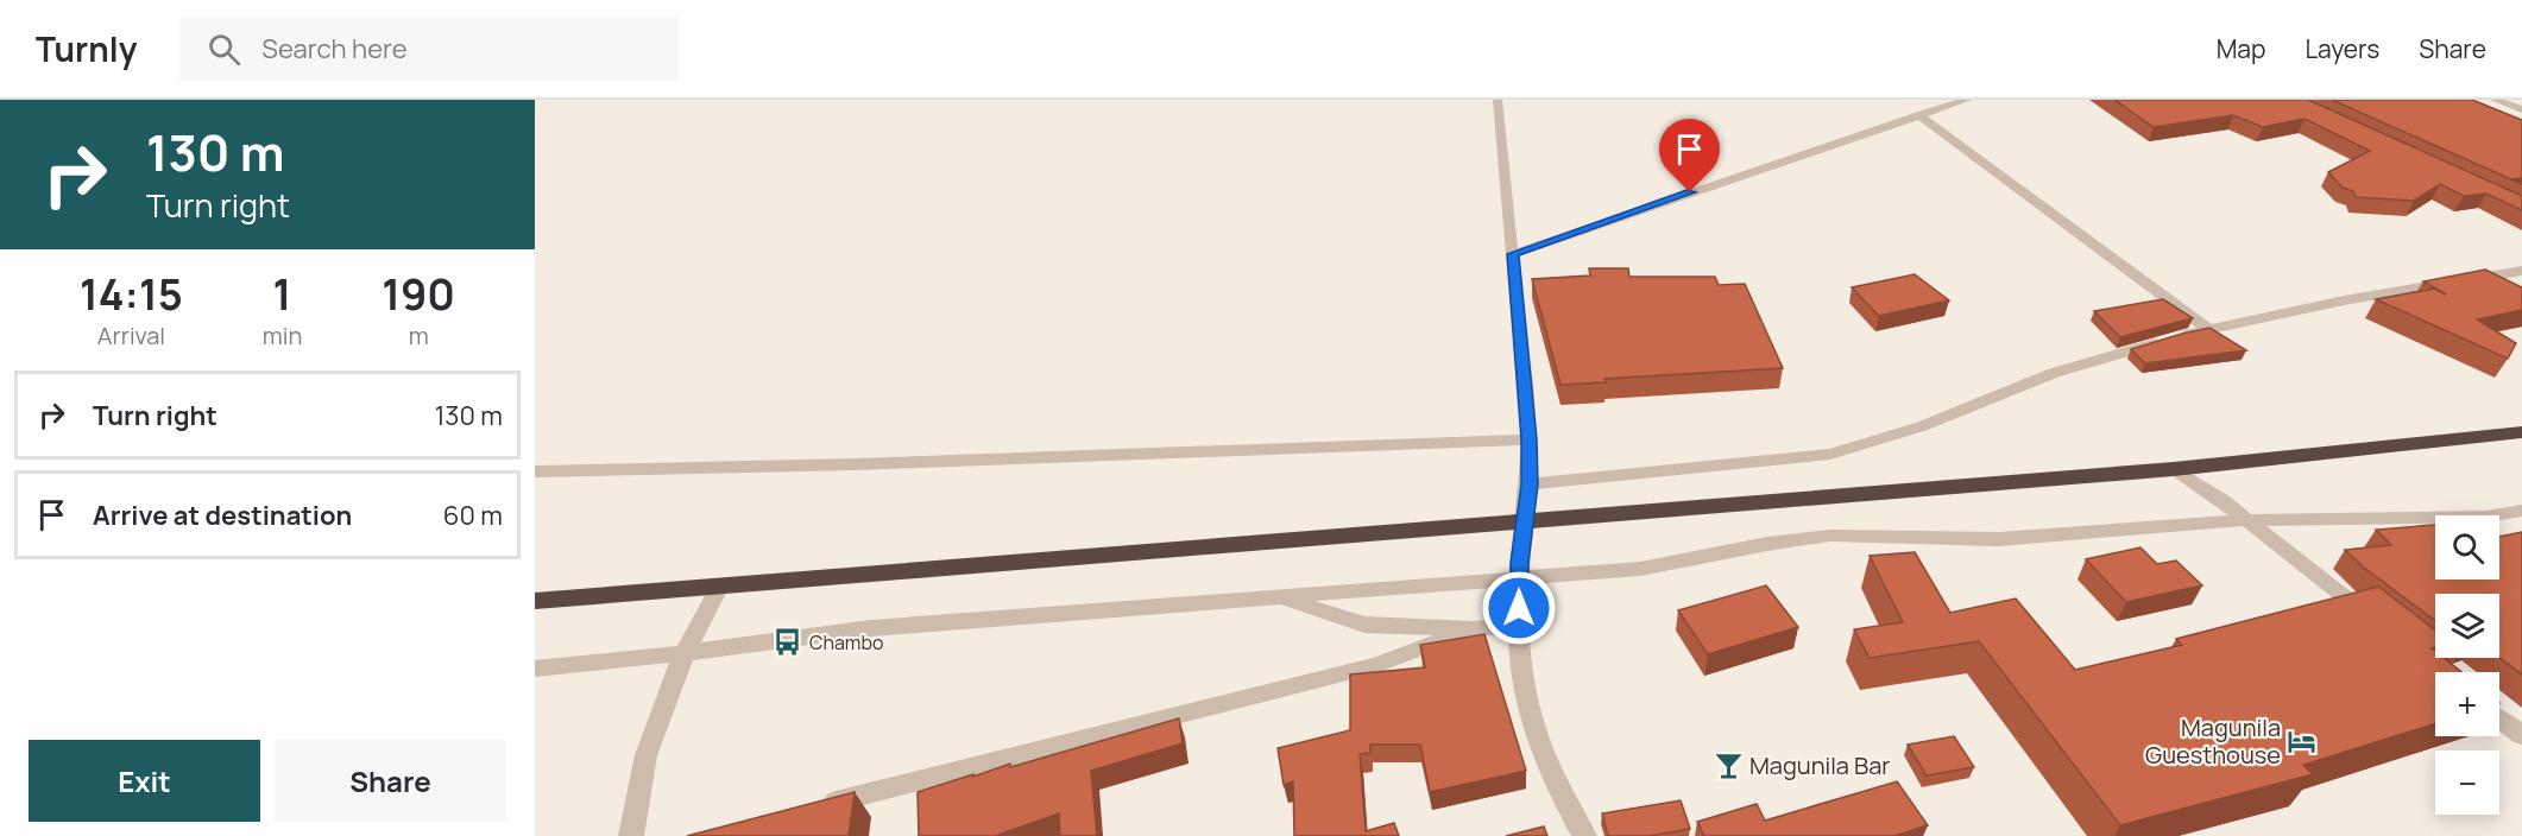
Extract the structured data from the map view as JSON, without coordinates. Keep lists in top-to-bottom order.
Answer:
{
  "places": {
    "bus stop": ["Chambo"],
    "hotel": ["Magunila Guesthouse"],
    "bar": ["Magunila Bar"]
  },
  "page": {
    "header": "Turnly",
    "search": "Search here",
    "nav": ["Map", "Layers", "Share"],
    "turn": ["130 m", "Turn right"],
    "eta": [
      "14:15",
      "Arrival",
      "1",
      "min",
      "190",
      "m"
    ],
    "list": [
      {
        "name": "Turn right",
        "value": "130 m"
      },
      {
        "name": "Arrive at destination",
        "value": "60 m"
      }
    ],
    "map_buttons": ["+", "−"],
    "buttons": ["Exit", "Share"]
  }
}
